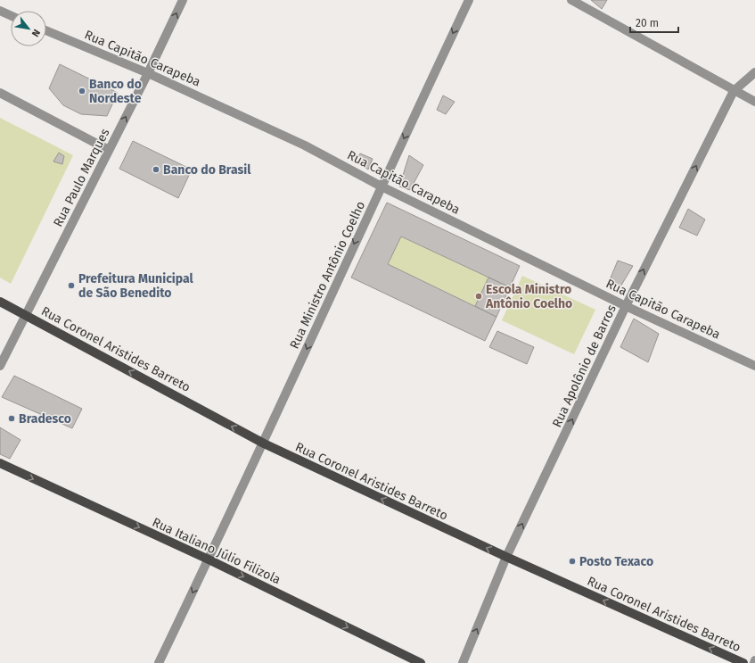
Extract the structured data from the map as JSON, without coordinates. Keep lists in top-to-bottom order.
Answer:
{
  "streets": {
    "main road": ["Rua Coronel Aristides Barreto", "Rua Italiano Júlio Filizola"],
    "street": [
      "Rua Capitão Carapeba",
      "Rua Paulo Marques",
      "Rua Ministro Antônio Coelho",
      "Rua Apolônio de Barros"
    ]
  },
  "crossings": [
    ["Rua Capitão Carapeba", "Rua Paulo Marques"],
    ["Rua Capitão Carapeba", "Rua Ministro Antônio Coelho"],
    ["Rua Capitão Carapeba", "Rua Apolônio de Barros"],
    ["Rua Paulo Marques", "Rua Coronel Aristides Barreto"],
    ["Rua Ministro Antônio Coelho", "Rua Coronel Aristides Barreto"],
    ["Rua Ministro Antônio Coelho", "Rua Italiano Júlio Filizola"],
    ["Rua Coronel Aristides Barreto", "Rua Apolônio de Barros"]
  ],
  "one_way": [
    "Rua Paulo Marques",
    "Rua Ministro Antônio Coelho",
    "Rua Coronel Aristides Barreto",
    "Rua Apolônio de Barros",
    "Rua Italiano Júlio Filizola"
  ],
  "places": [
    "Banco do Nordeste",
    "Banco do Brasil",
    "Prefeitura Municipal de São Benedito",
    "Escola Ministro Antônio Coelho",
    "Bradesco",
    "Posto Texaco"
  ],
  "scale_bar": "20 m",
  "north": "bottom right"
}
